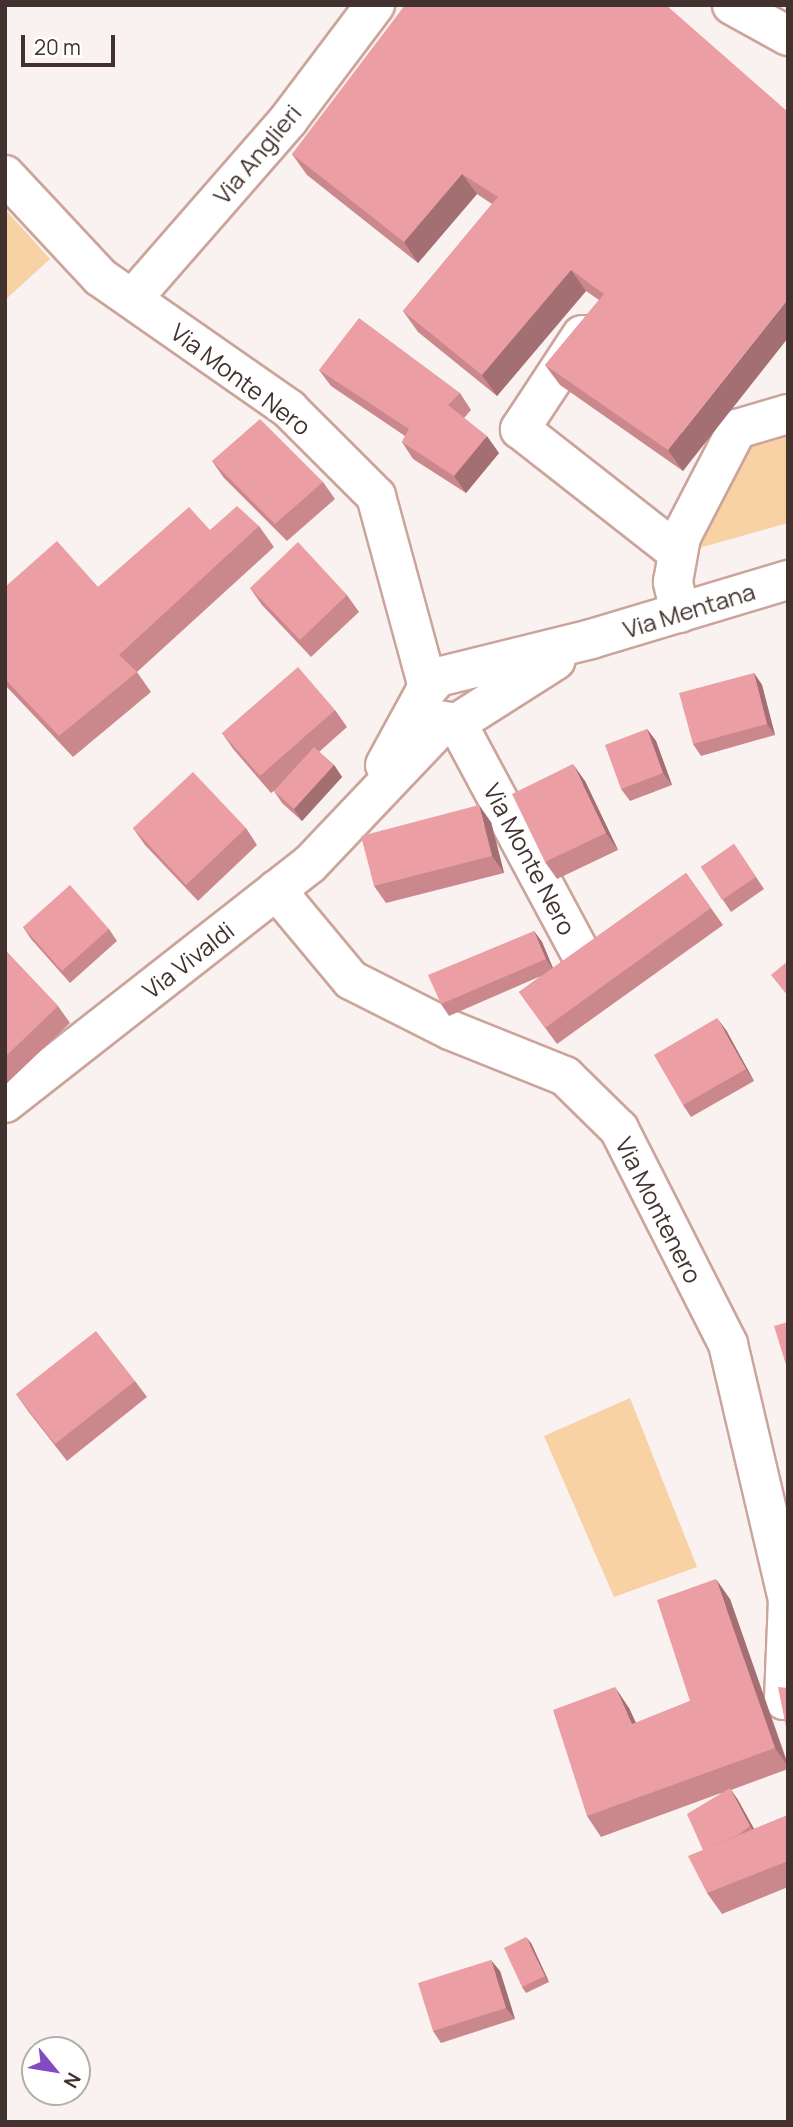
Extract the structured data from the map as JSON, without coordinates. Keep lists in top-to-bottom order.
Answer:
{
  "streets": {
    "street": [
      "Via Anglieri",
      "Via Monte Nero",
      "Via Mentana",
      "Via Vivaldi",
      "Via Montenero"
    ]
  },
  "crossings": [
    ["Via Anglieri", "Via Monte Nero"],
    ["Via Monte Nero", "Via Mentana"],
    ["Via Monte Nero", "Via Vivaldi"],
    ["Via Mentana", "Via Vivaldi"],
    ["Via Vivaldi", "Via Montenero"]
  ],
  "scale_bar": "20 m",
  "north": "bottom right"
}
